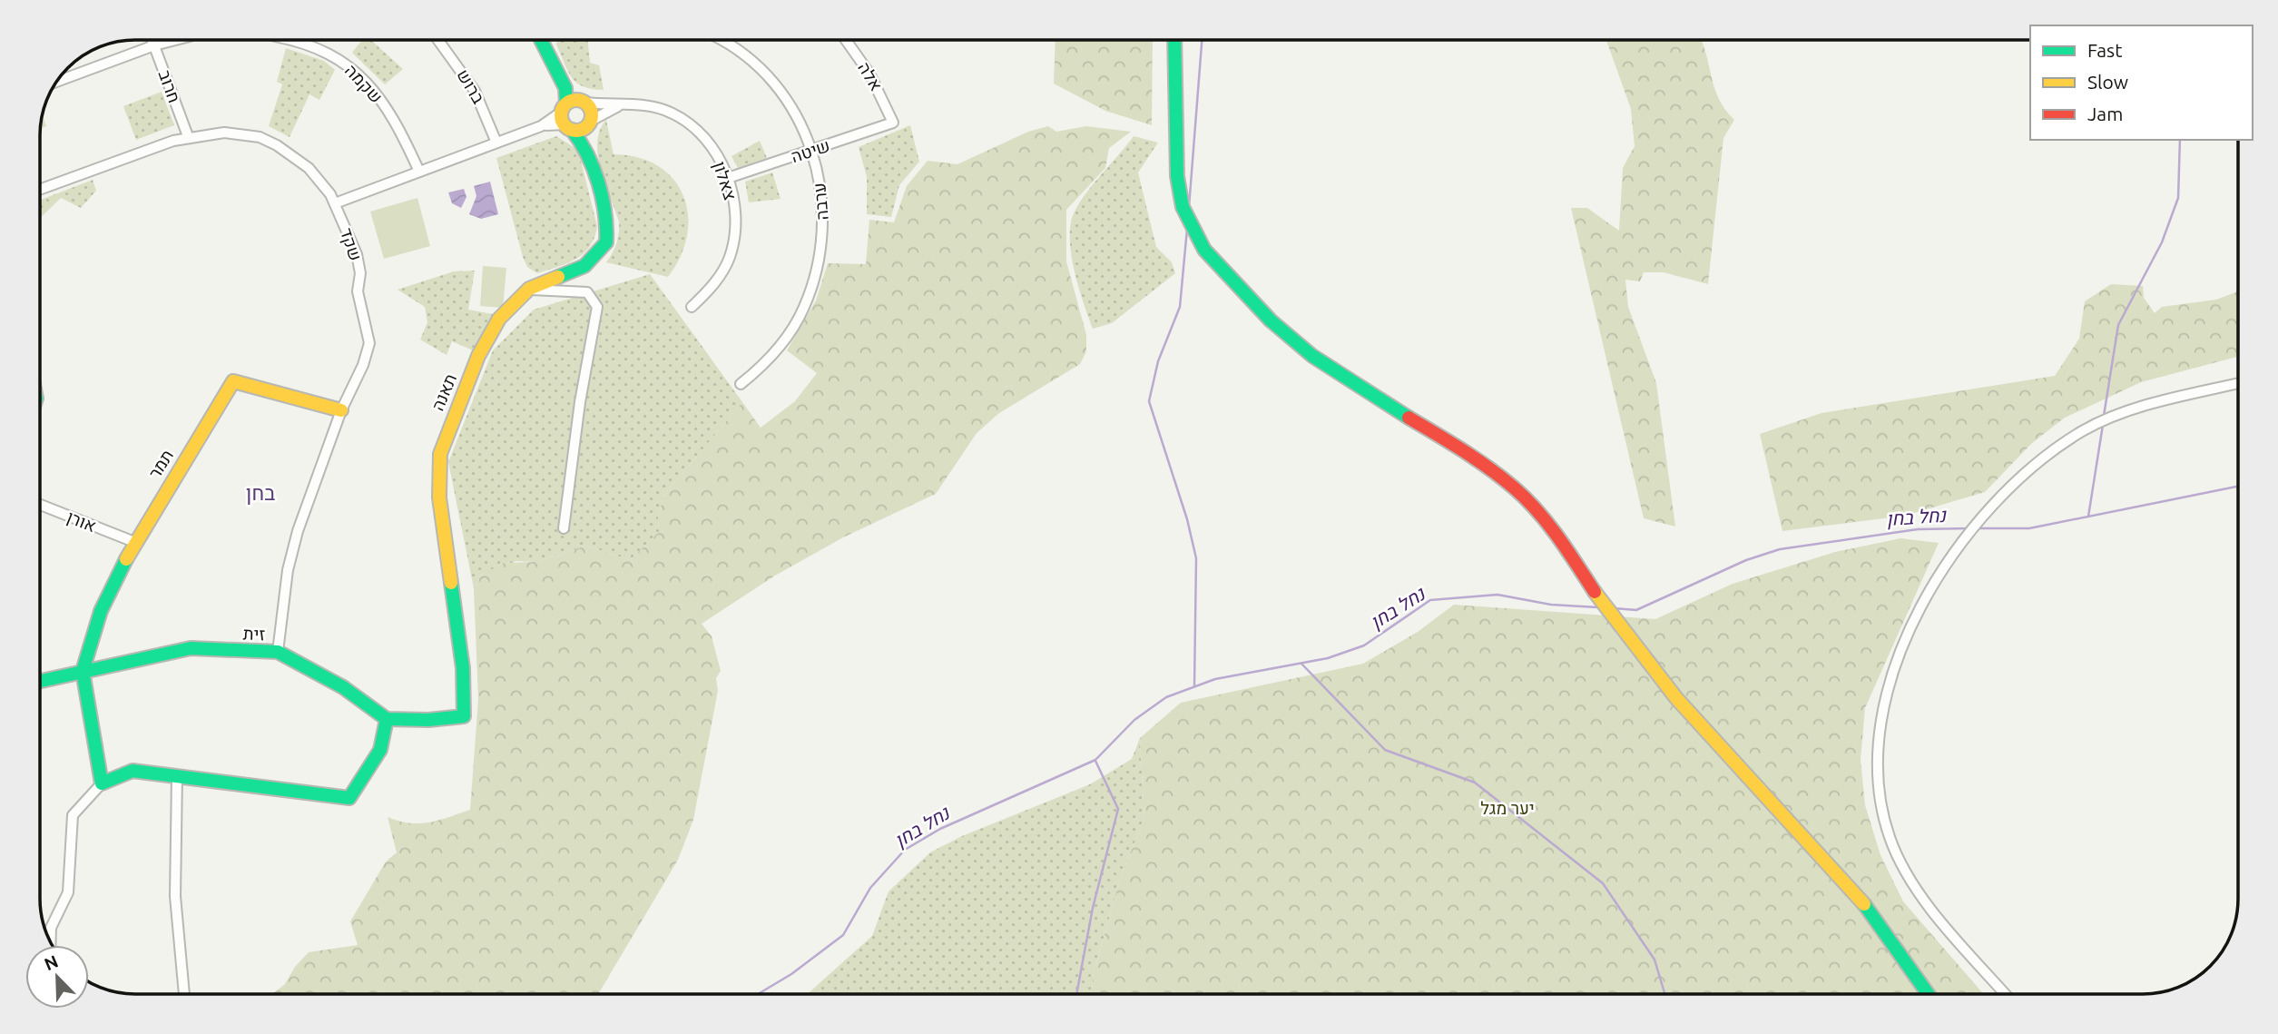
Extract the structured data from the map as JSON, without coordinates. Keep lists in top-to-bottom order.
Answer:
{
  "streets": {
    "street": [
      "אלה",
      "שקמה",
      "חרוב",
      "ברוש",
      "שיטה",
      "צאלון",
      "ערבה",
      "שקד",
      "תאנה",
      "תמר",
      "אורן",
      "זית"
    ]
  },
  "crossings": [
    ["אלה", "שיטה"],
    ["חרוב", "שקד"],
    ["שיטה", "צאלון"],
    ["שיטה", "ערבה"],
    ["צאלון", "תאנה"],
    ["שקד", "תמר"],
    ["שקד", "זית"],
    ["תאנה", "זית"],
    ["תמר", "אורן"],
    ["תמר", "זית"]
  ],
  "districts": ["בחן"],
  "water": ["נחל בחן"],
  "parks": ["יער מגל"],
  "legend": ["Fast", "Slow", "Jam"],
  "north": "top left"
}
